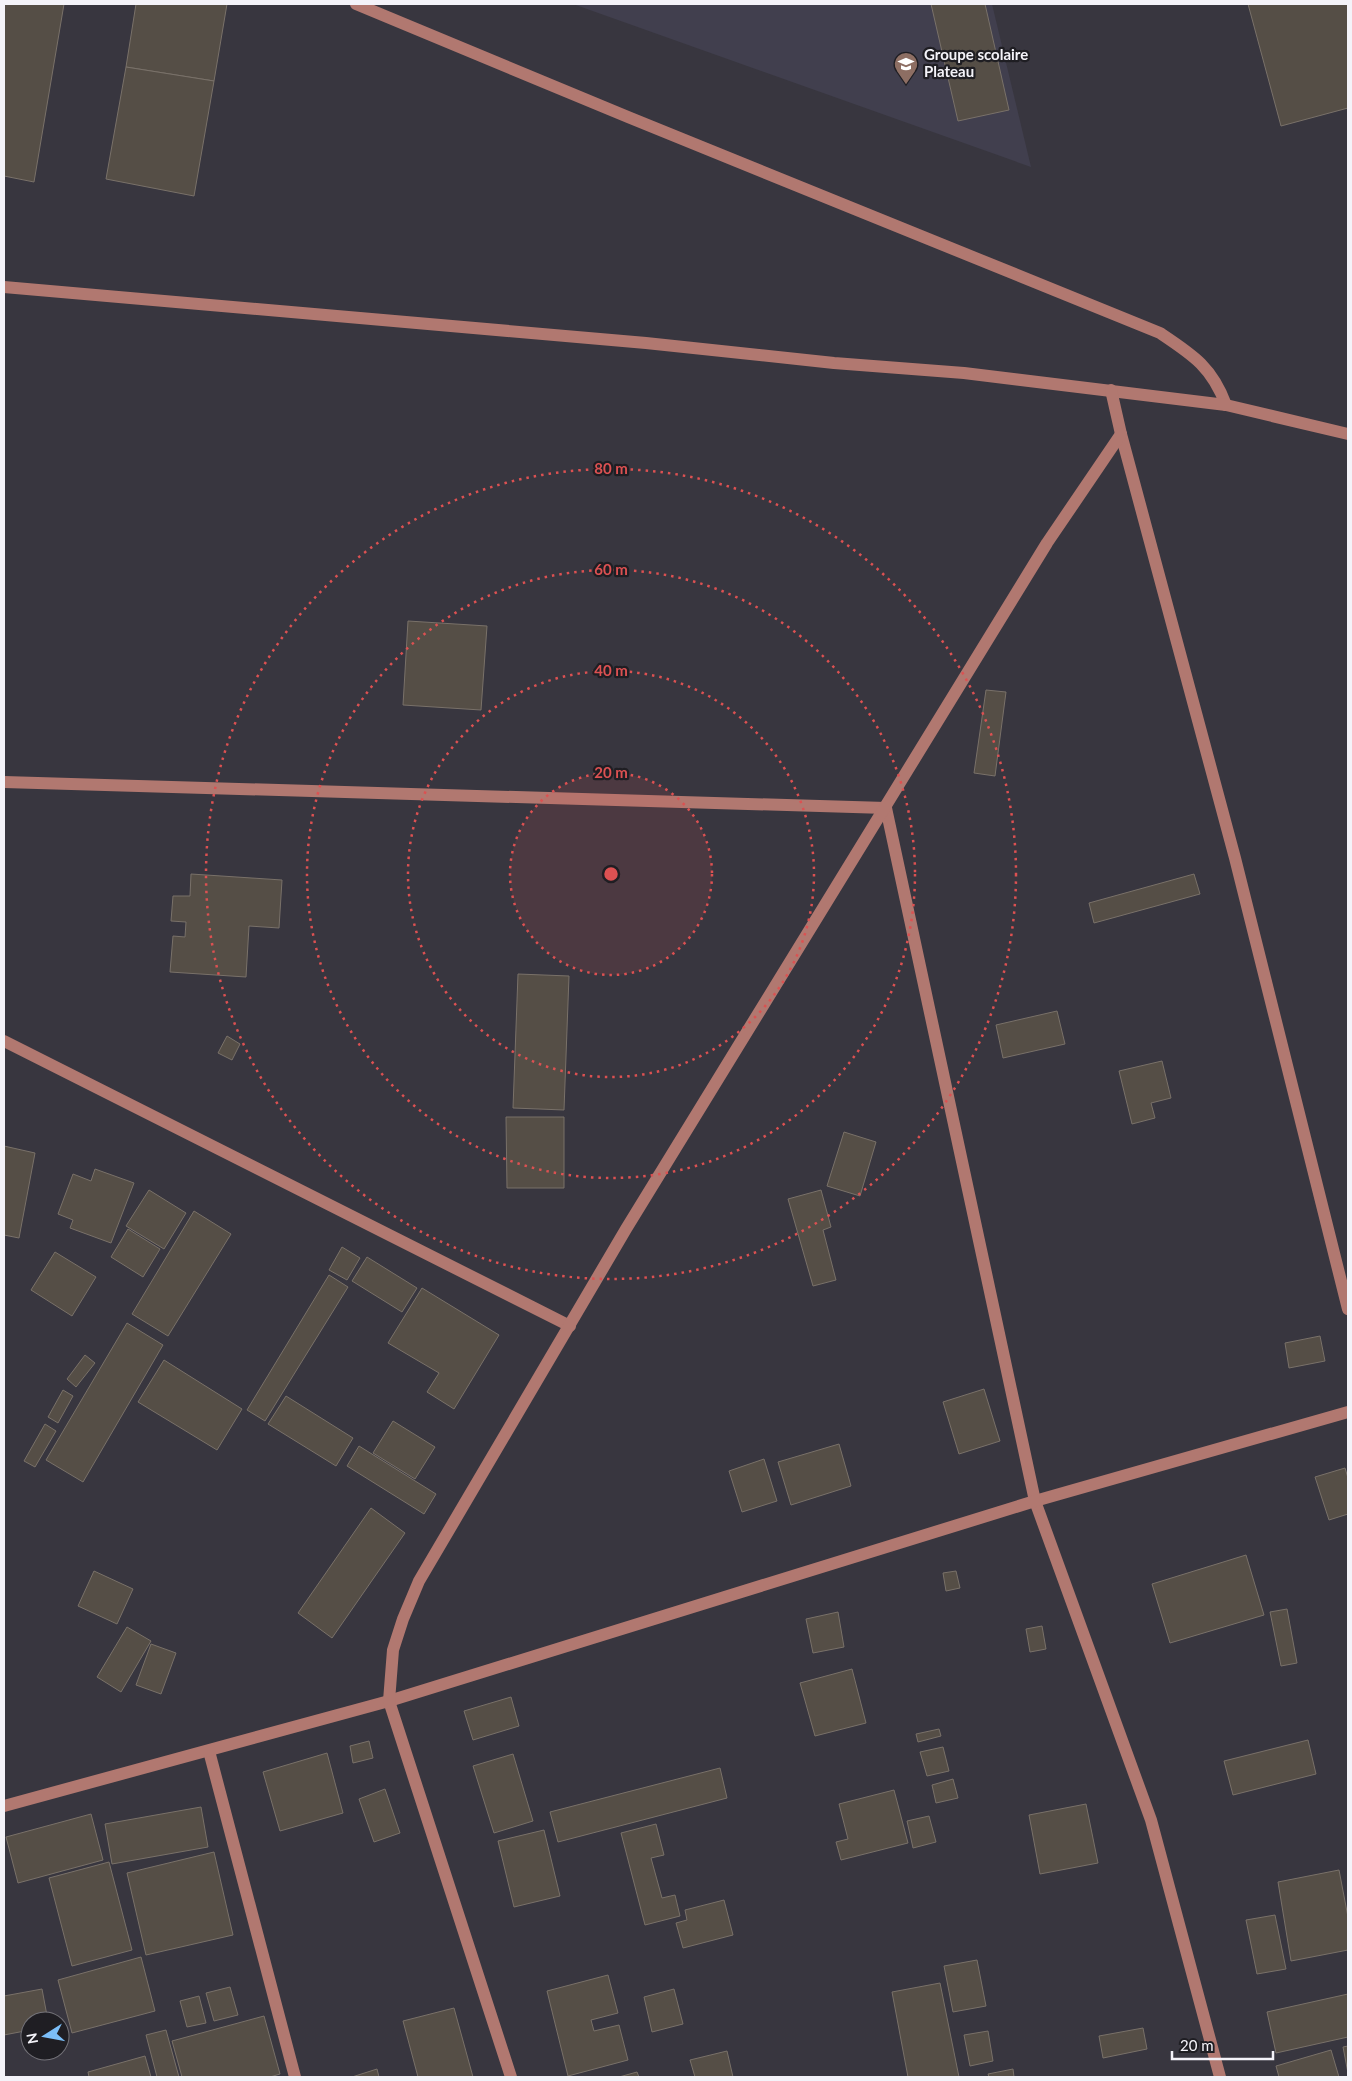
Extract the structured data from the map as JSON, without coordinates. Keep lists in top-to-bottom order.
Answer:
{
  "places": {
    "school or university": ["Groupe scolaire Plateau"]
  },
  "scale_bar": "20 m",
  "north": "left",
  "rings": [
    "80 m",
    "60 m",
    "40 m",
    "20 m"
  ]
}
